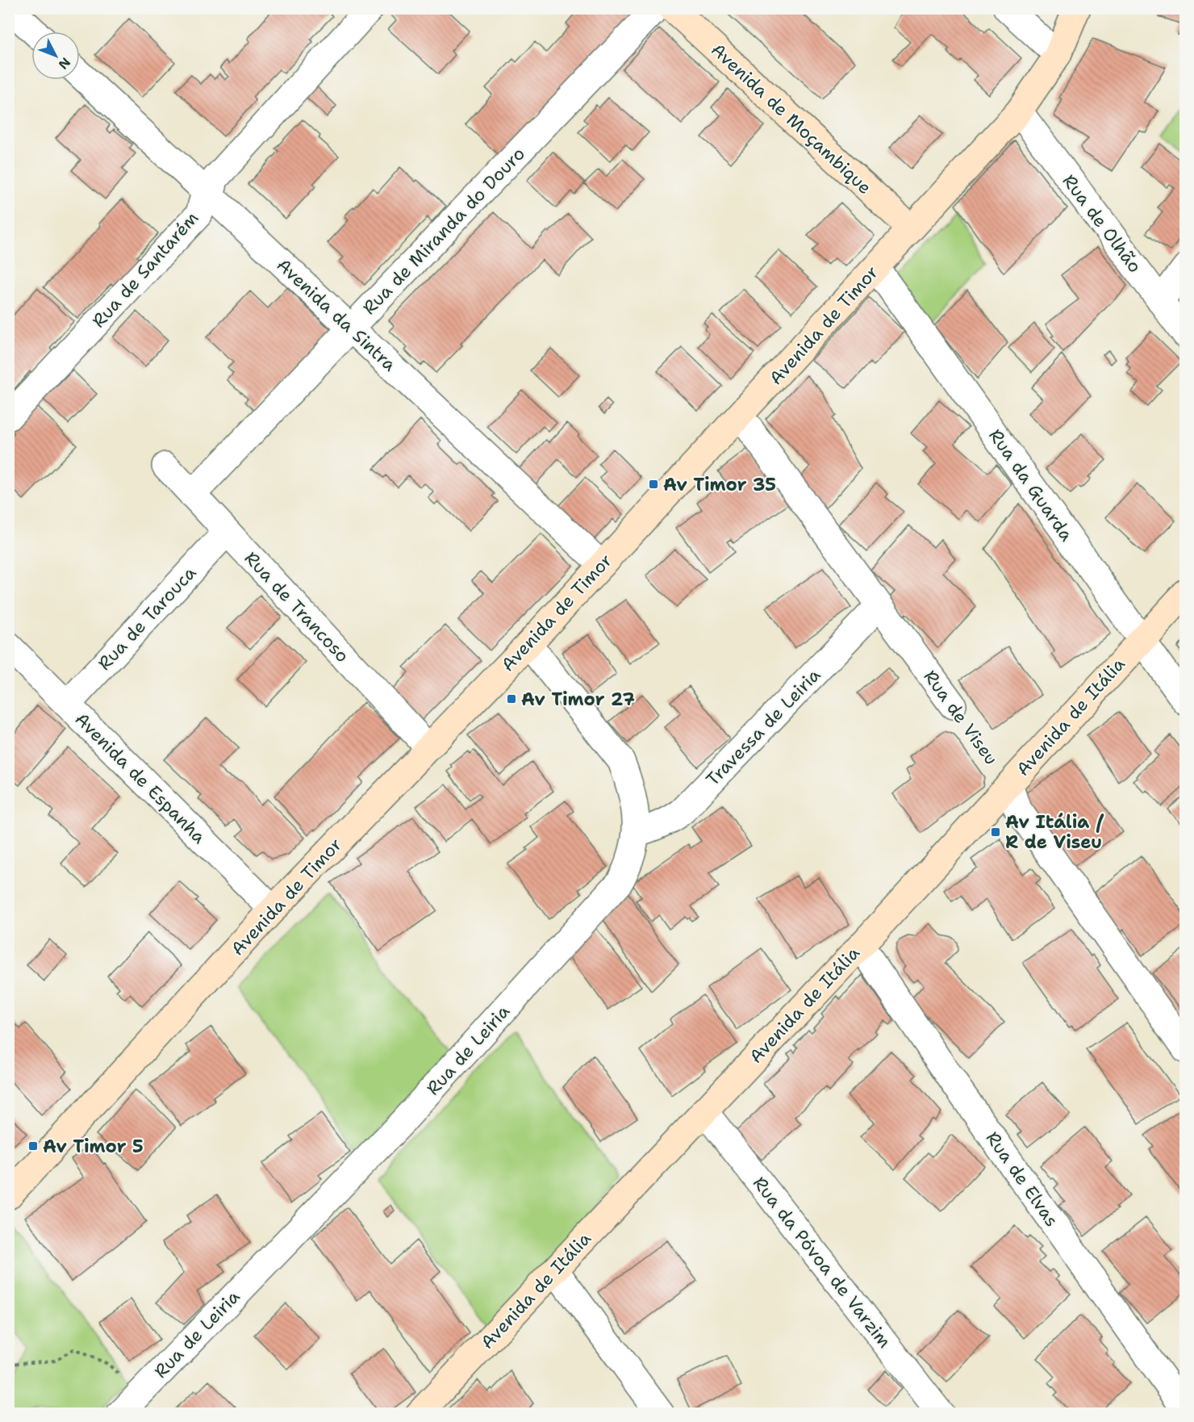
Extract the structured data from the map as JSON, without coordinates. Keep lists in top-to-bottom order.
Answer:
{
  "streets": {
    "street": [
      "Avenida de Moçambique",
      "Rua de Olhão",
      "Rua de Miranda do Douro",
      "Rua de Santarém",
      "Avenida da Sintra",
      "Avenida de Timor",
      "Rua da Guarda",
      "Rua de Trancoso",
      "Rua de Tarouca",
      "Avenida de Itália",
      "Rua de Viseu",
      "Travessa de Leiria",
      "Avenida de Espanha",
      "Rua de Leiria",
      "Rua de Elvas",
      "Rua da Póvoa de Varzim"
    ]
  },
  "crossings": [
    ["Avenida de Moçambique", "Avenida de Timor"],
    ["Rua de Olhão", "Avenida de Timor"],
    ["Rua de Miranda do Douro", "Avenida da Sintra"],
    ["Rua de Miranda do Douro", "Rua de Trancoso"],
    ["Rua de Santarém", "Avenida da Sintra"],
    ["Avenida da Sintra", "Avenida de Timor"],
    ["Avenida de Timor", "Rua da Guarda"],
    ["Avenida de Timor", "Rua de Trancoso"],
    ["Avenida de Timor", "Rua de Viseu"],
    ["Avenida de Timor", "Avenida de Espanha"],
    ["Avenida de Timor", "Rua de Leiria"],
    ["Rua da Guarda", "Avenida de Itália"],
    ["Rua de Trancoso", "Rua de Tarouca"],
    ["Rua de Tarouca", "Avenida de Espanha"],
    ["Avenida de Itália", "Rua de Viseu"],
    ["Avenida de Itália", "Rua de Elvas"],
    ["Avenida de Itália", "Rua da Póvoa de Varzim"],
    ["Rua de Viseu", "Travessa de Leiria"],
    ["Travessa de Leiria", "Rua de Leiria"]
  ],
  "places": {
    "transit": [
      "Av Timor 35",
      "Av Timor 27",
      "Av Itália / R de Viseu",
      "Av Timor 5"
    ]
  },
  "north": "bottom right"
}
